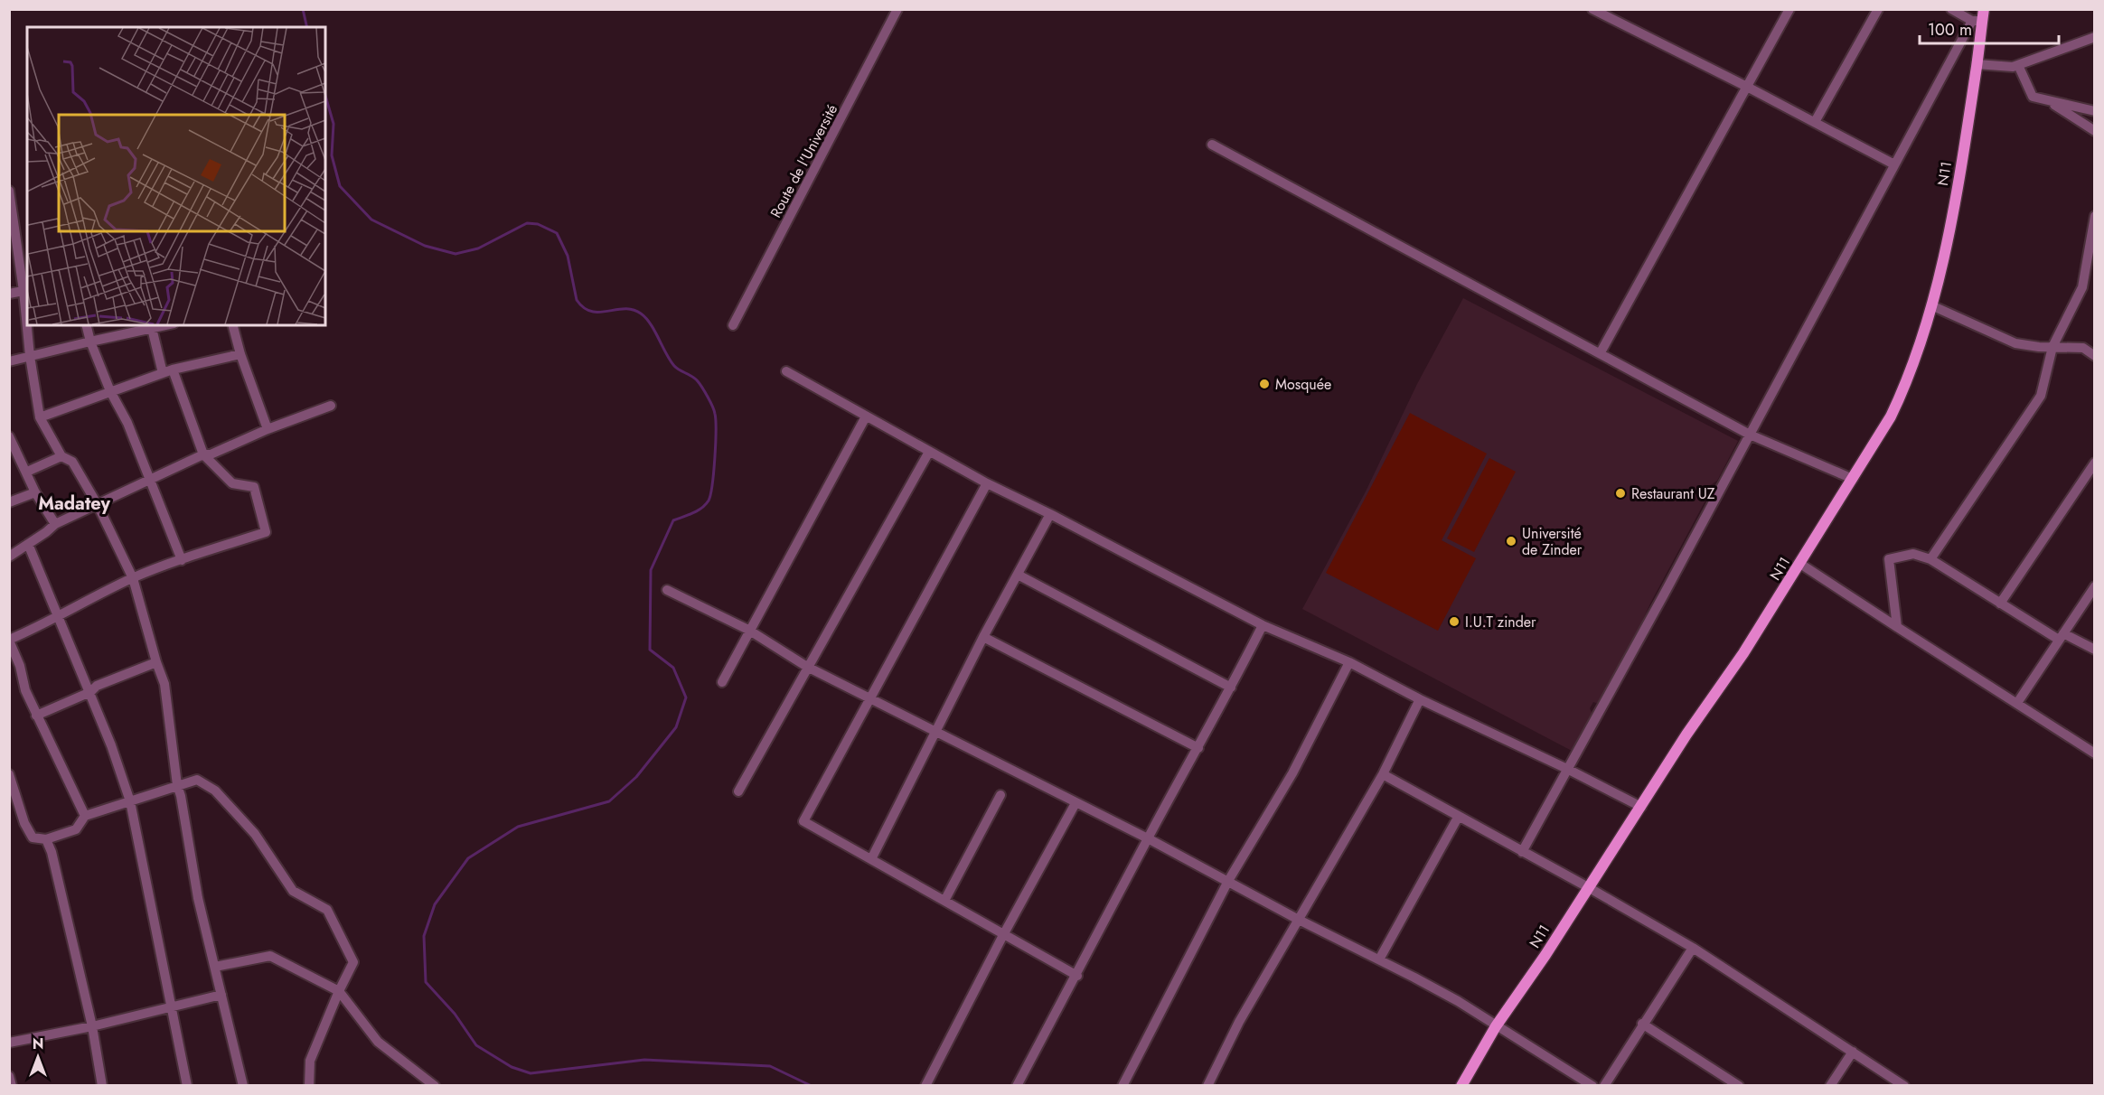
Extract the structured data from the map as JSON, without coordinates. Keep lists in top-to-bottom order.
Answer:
{
  "streets": {
    "main road": ["N11"],
    "street": ["Route de l'Université"]
  },
  "districts": ["Madatey"],
  "places": [
    "Mosquée",
    "Restaurant UZ",
    "Université de Zinder",
    "I.U.T zinder"
  ],
  "scale_bar": "100 m",
  "north": "top"
}
